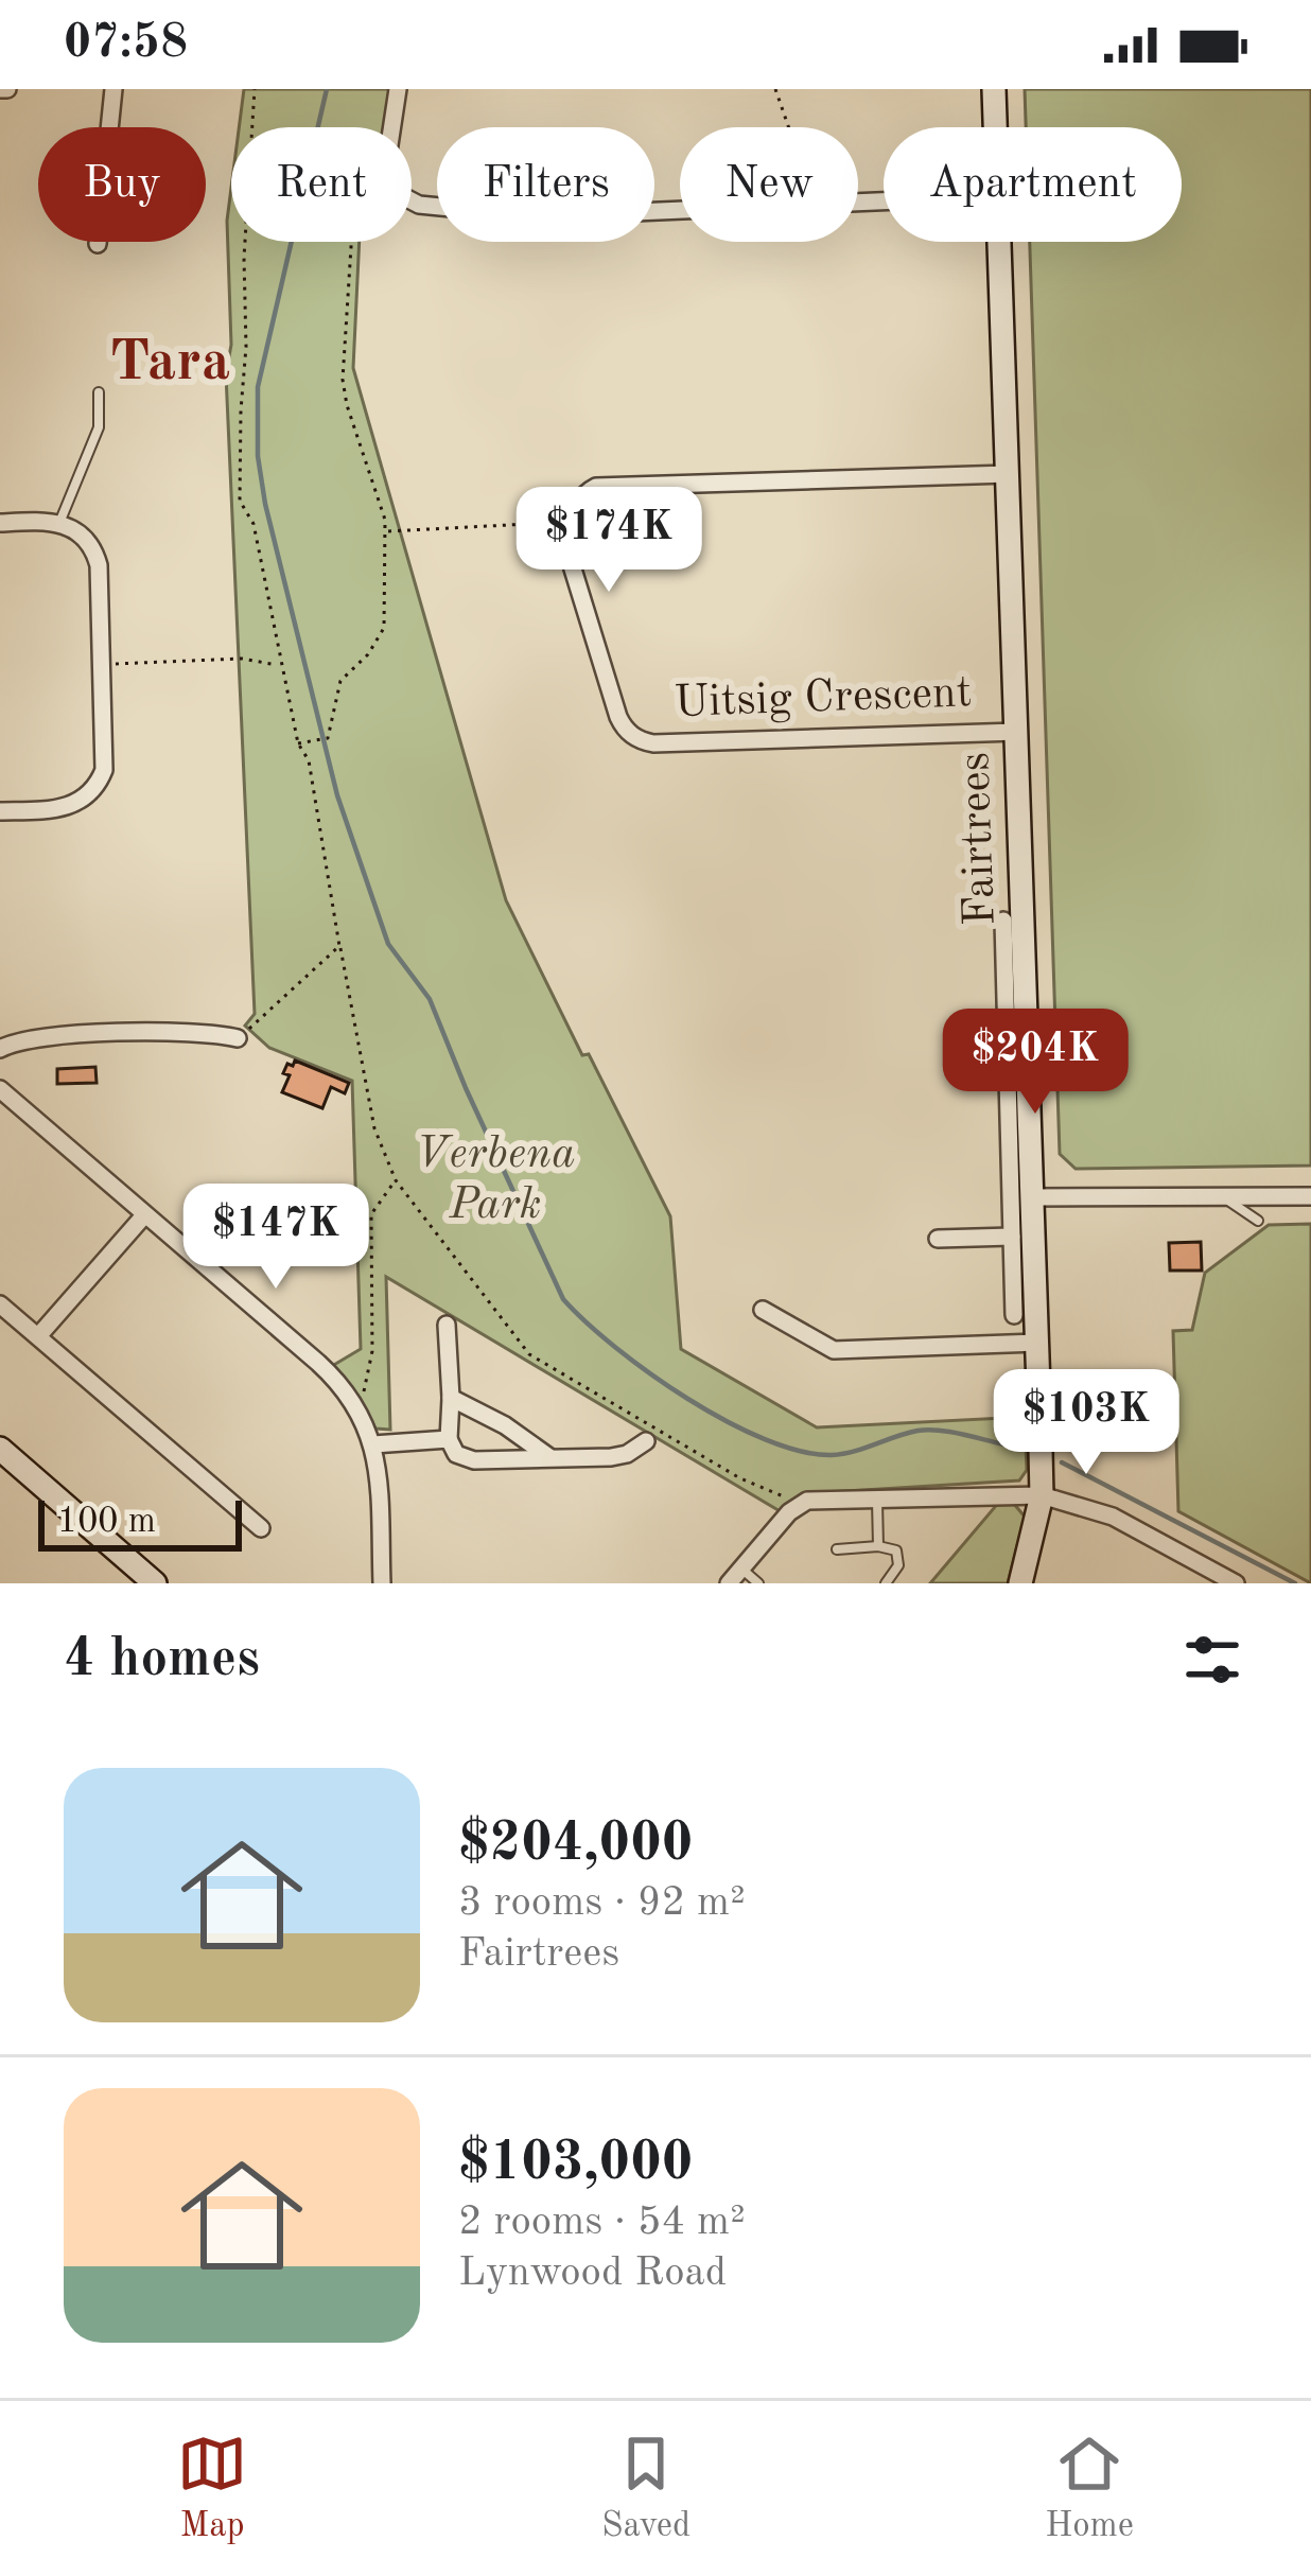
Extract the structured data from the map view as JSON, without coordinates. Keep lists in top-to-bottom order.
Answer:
{
  "streets": {
    "main road": ["Fairtrees"],
    "street": ["Uitsig Crescent"]
  },
  "crossings": [
    ["Uitsig Crescent", "Fairtrees"]
  ],
  "districts": ["Tara"],
  "parks": ["Verbena Park"],
  "scale_bar": "100 m",
  "page": {
    "status": "07:58",
    "chip": [
      "Buy",
      "Rent",
      "Filters",
      "New",
      "Apartment"
    ],
    "price": [
      "$174K",
      "$204K",
      "$147K",
      "$103K"
    ],
    "scale": "100 m",
    "heading": "4 homes",
    "list": [
      {
        "name": "$204,000",
        "note": "3 rooms · 92 m² · Fairtrees"
      },
      {
        "name": "$103,000",
        "note": "2 rooms · 54 m² · Lynwood Road"
      }
    ],
    "tabs": ["Map", "Saved", "Home"]
  }
}
